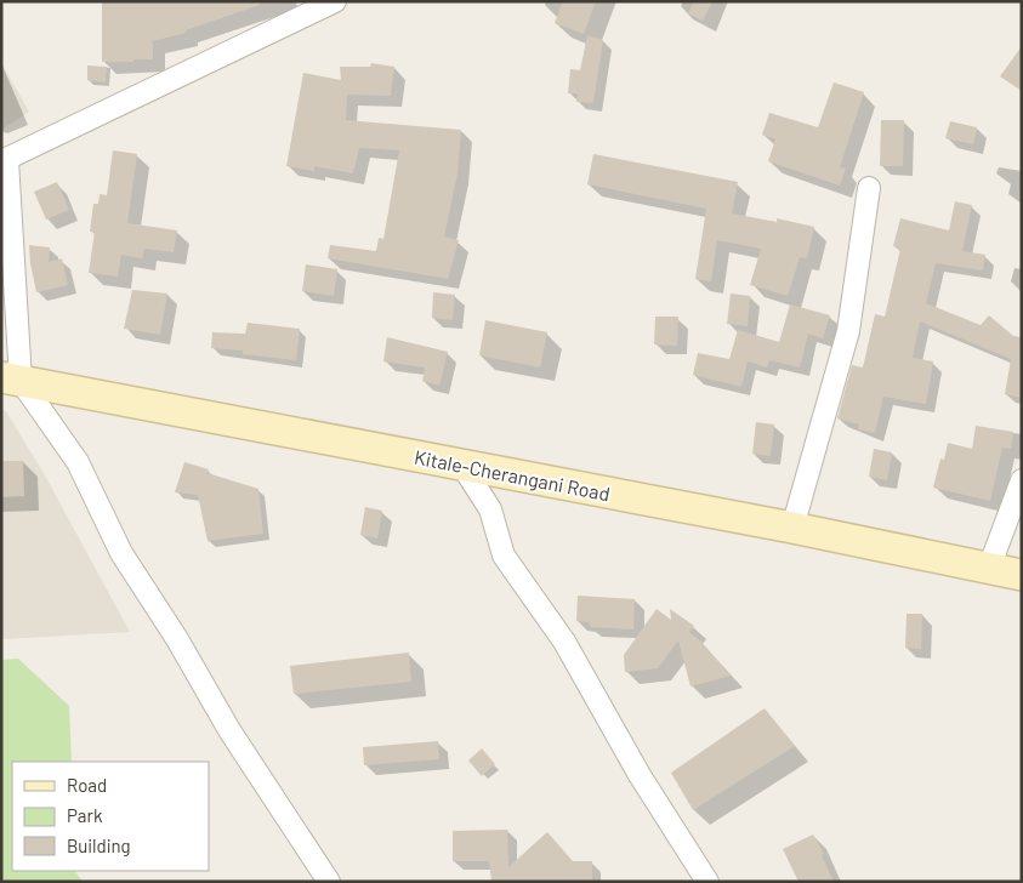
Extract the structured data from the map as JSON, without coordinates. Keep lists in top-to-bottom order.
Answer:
{
  "streets": {
    "main road": ["Kitale-Cherangani Road"]
  },
  "legend": ["Road", "Park", "Building"]
}
